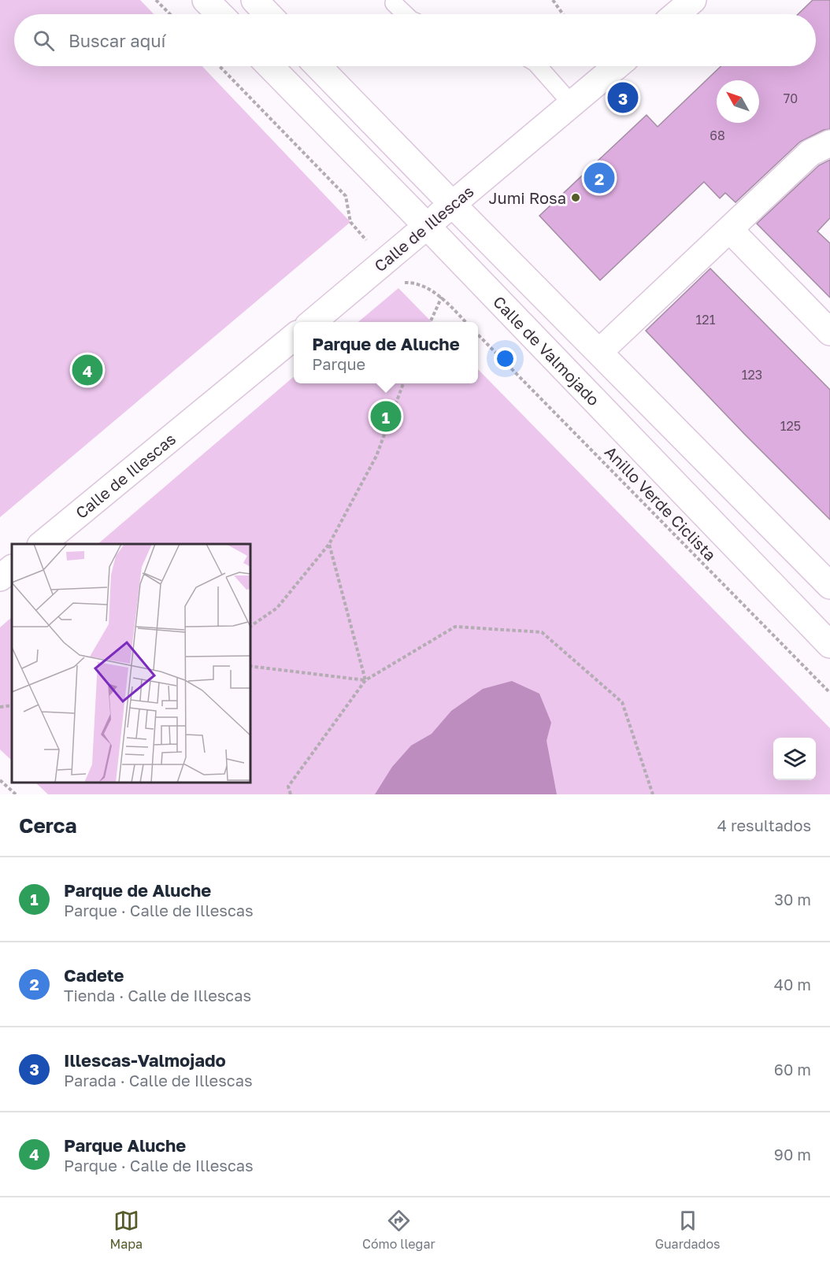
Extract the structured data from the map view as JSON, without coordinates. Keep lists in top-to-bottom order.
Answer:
{
  "streets": {
    "street": ["Calle de Illescas", "Calle de Valmojado"],
    "path": ["Anillo Verde Ciclista"]
  },
  "crossings": [
    ["Calle de Illescas", "Calle de Valmojado"]
  ],
  "places": ["Jumi Rosa"],
  "house_numbers": [
    "70",
    "68",
    "121",
    "123",
    "125"
  ],
  "north": "top left",
  "page": {
    "search": "Buscar aquí",
    "pins": [
      "3",
      "2",
      "4",
      "1"
    ],
    "popup": ["Parque de Aluche", "Parque"],
    "heading": ["Cerca", "4 resultados"],
    "list": [
      {
        "mark": "1",
        "name": "Parque de Aluche",
        "note": "Parque · Calle de Illescas",
        "value": "30 m"
      },
      {
        "mark": "2",
        "name": "Cadete",
        "note": "Tienda · Calle de Illescas",
        "value": "40 m"
      },
      {
        "mark": "3",
        "name": "Illescas-Valmojado",
        "note": "Parada · Calle de Illescas",
        "value": "60 m"
      },
      {
        "mark": "4",
        "name": "Parque Aluche",
        "note": "Parque · Calle de Illescas",
        "value": "90 m"
      }
    ],
    "nav": ["Mapa", "Cómo llegar", "Guardados"]
  }
}
